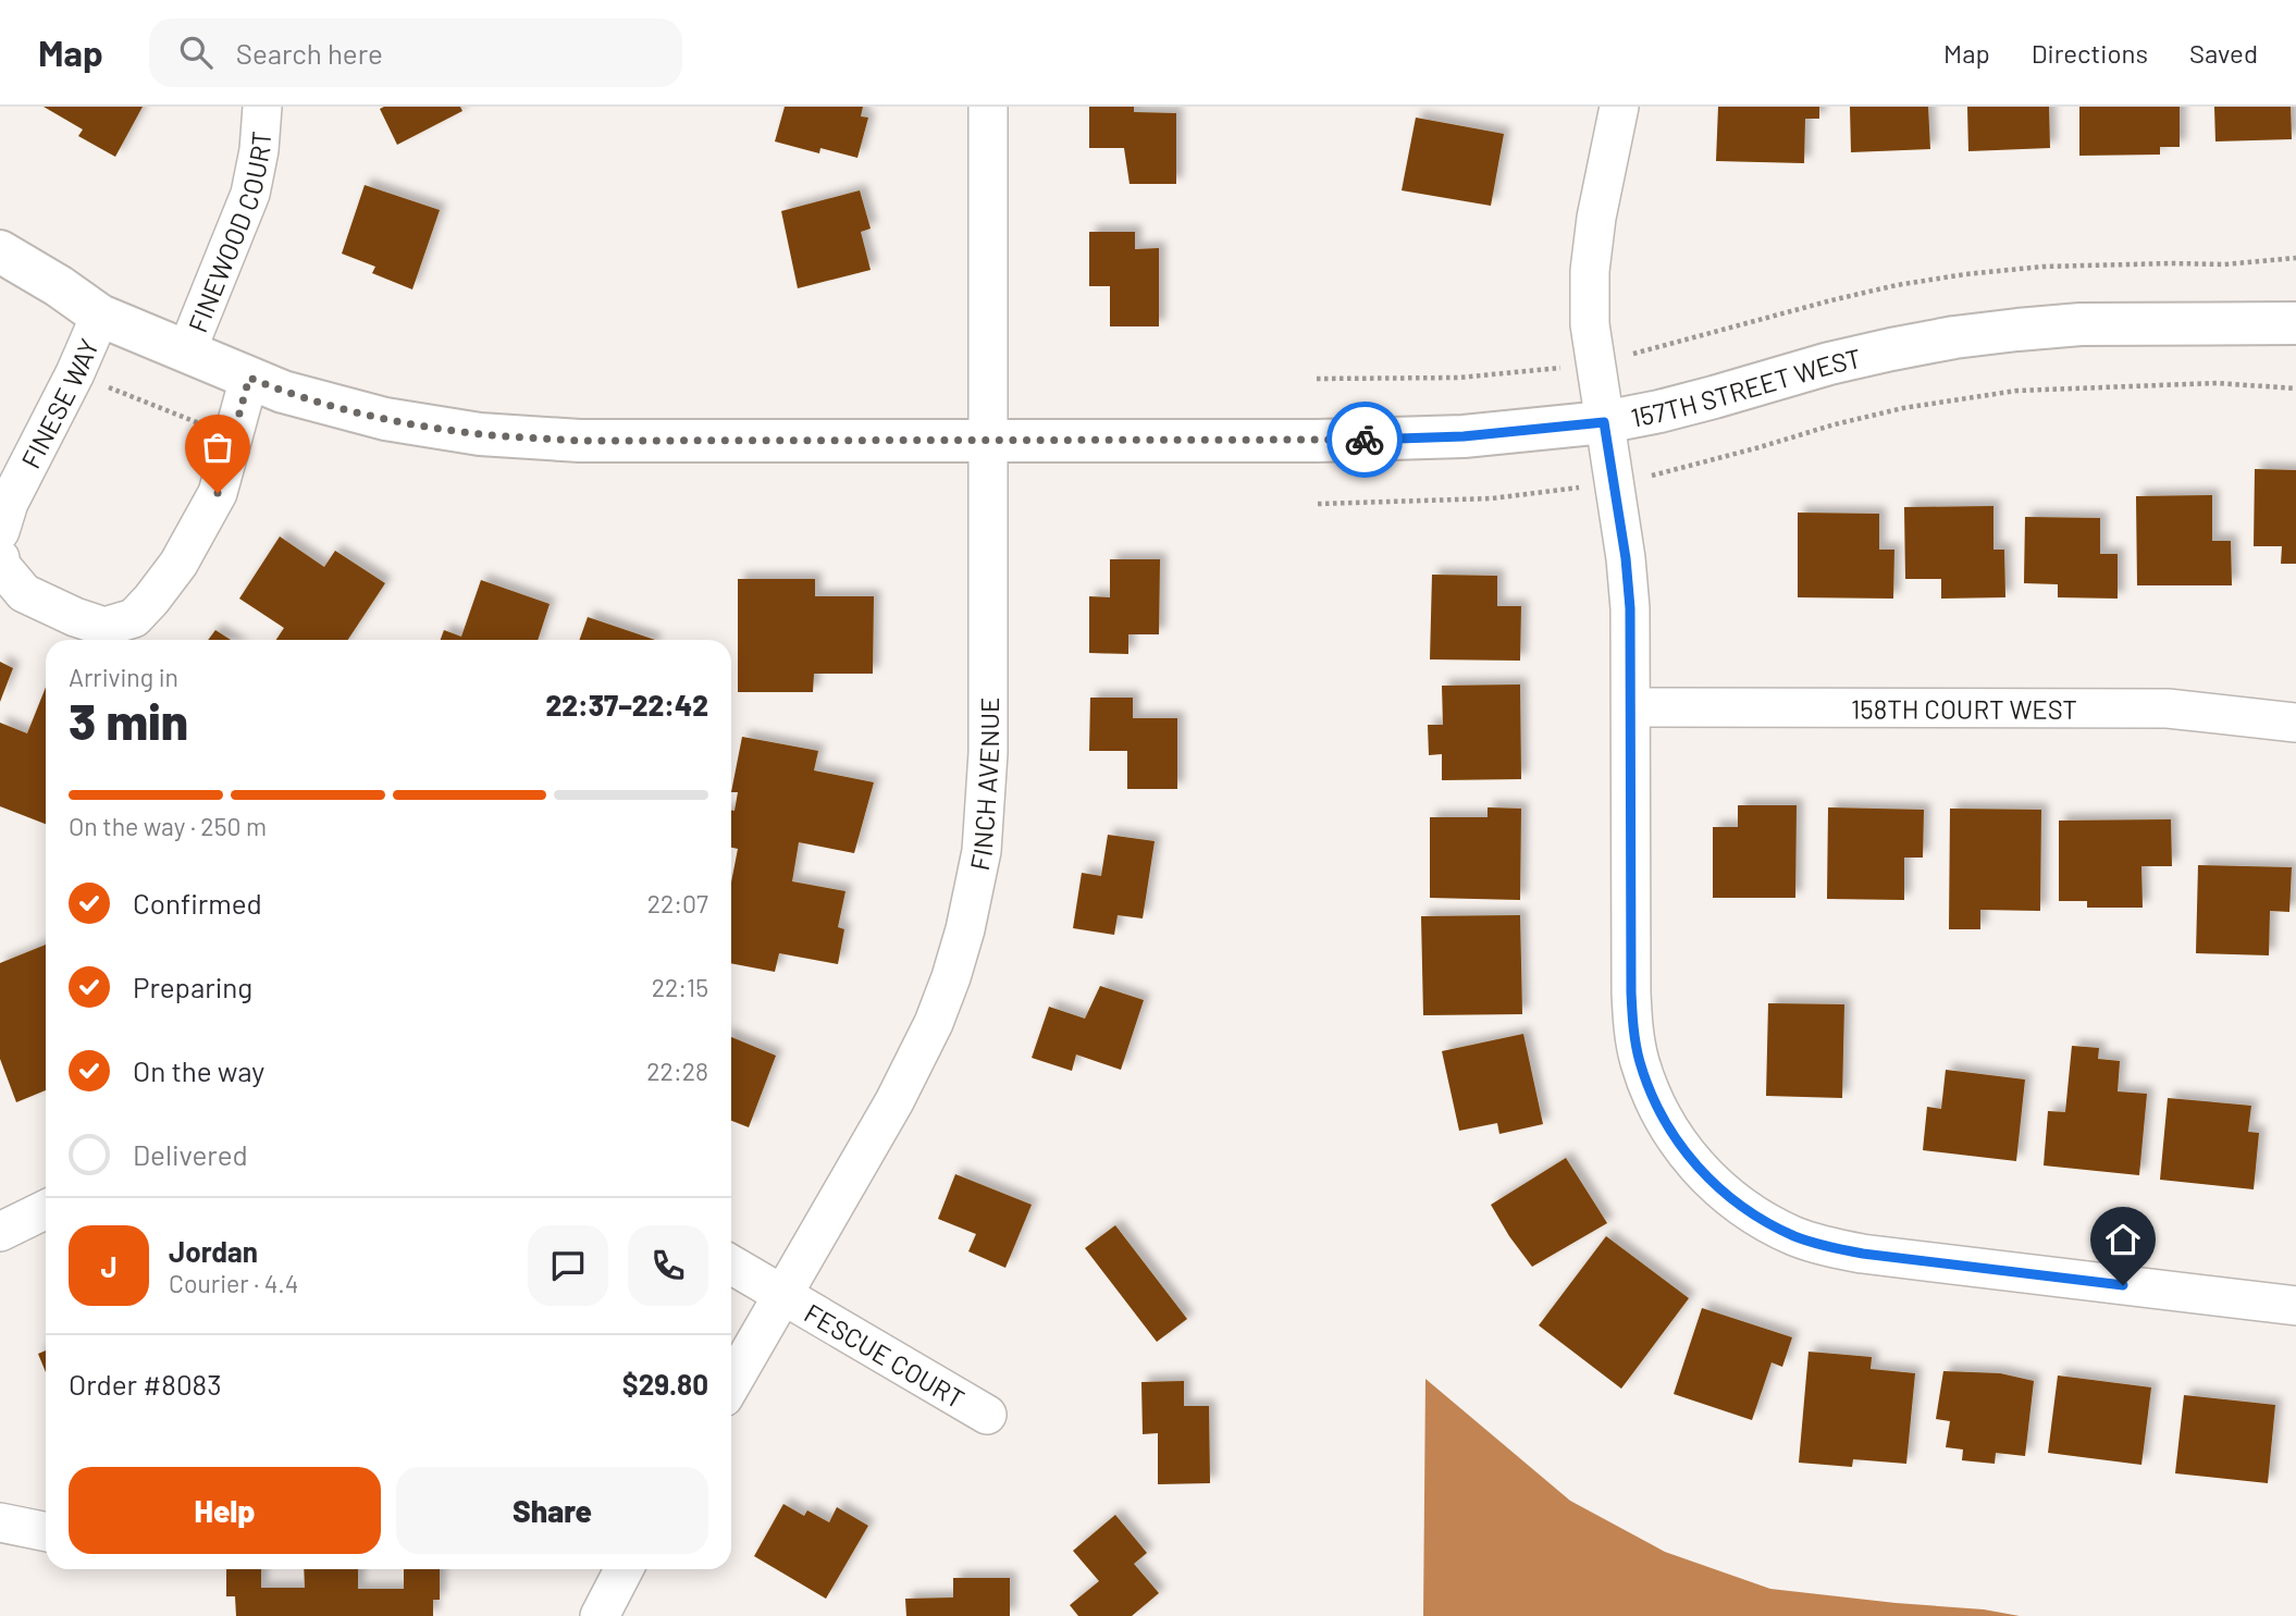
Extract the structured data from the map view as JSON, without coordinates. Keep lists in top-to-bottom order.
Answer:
{
  "streets": {
    "street": [
      "FINEWOOD COURT",
      "157TH STREET WEST",
      "FINESE WAY",
      "158TH COURT WEST",
      "FINCH AVENUE",
      "FESCUE COURT"
    ]
  },
  "crossings": [
    ["FINEWOOD COURT", "157TH STREET WEST"],
    ["157TH STREET WEST", "FINESE WAY"],
    ["157TH STREET WEST", "FINCH AVENUE"],
    ["FINCH AVENUE", "FESCUE COURT"]
  ],
  "page": {
    "header": "Map",
    "search": "Search here",
    "nav": ["Map", "Directions", "Saved"],
    "heading": ["3 min", "Arriving in", "22:37–22:42"],
    "panel": [
      "Jordan",
      "Courier · 4.4",
      "Order #8083",
      "$29.80"
    ],
    "bar": "On the way · 250 m",
    "list": [
      ["Confirmed", "22:07"],
      ["Preparing", "22:15"],
      ["On the way", "22:28"],
      "Delivered"
    ],
    "round": "J",
    "buttons": ["Help", "Share"]
  }
}
